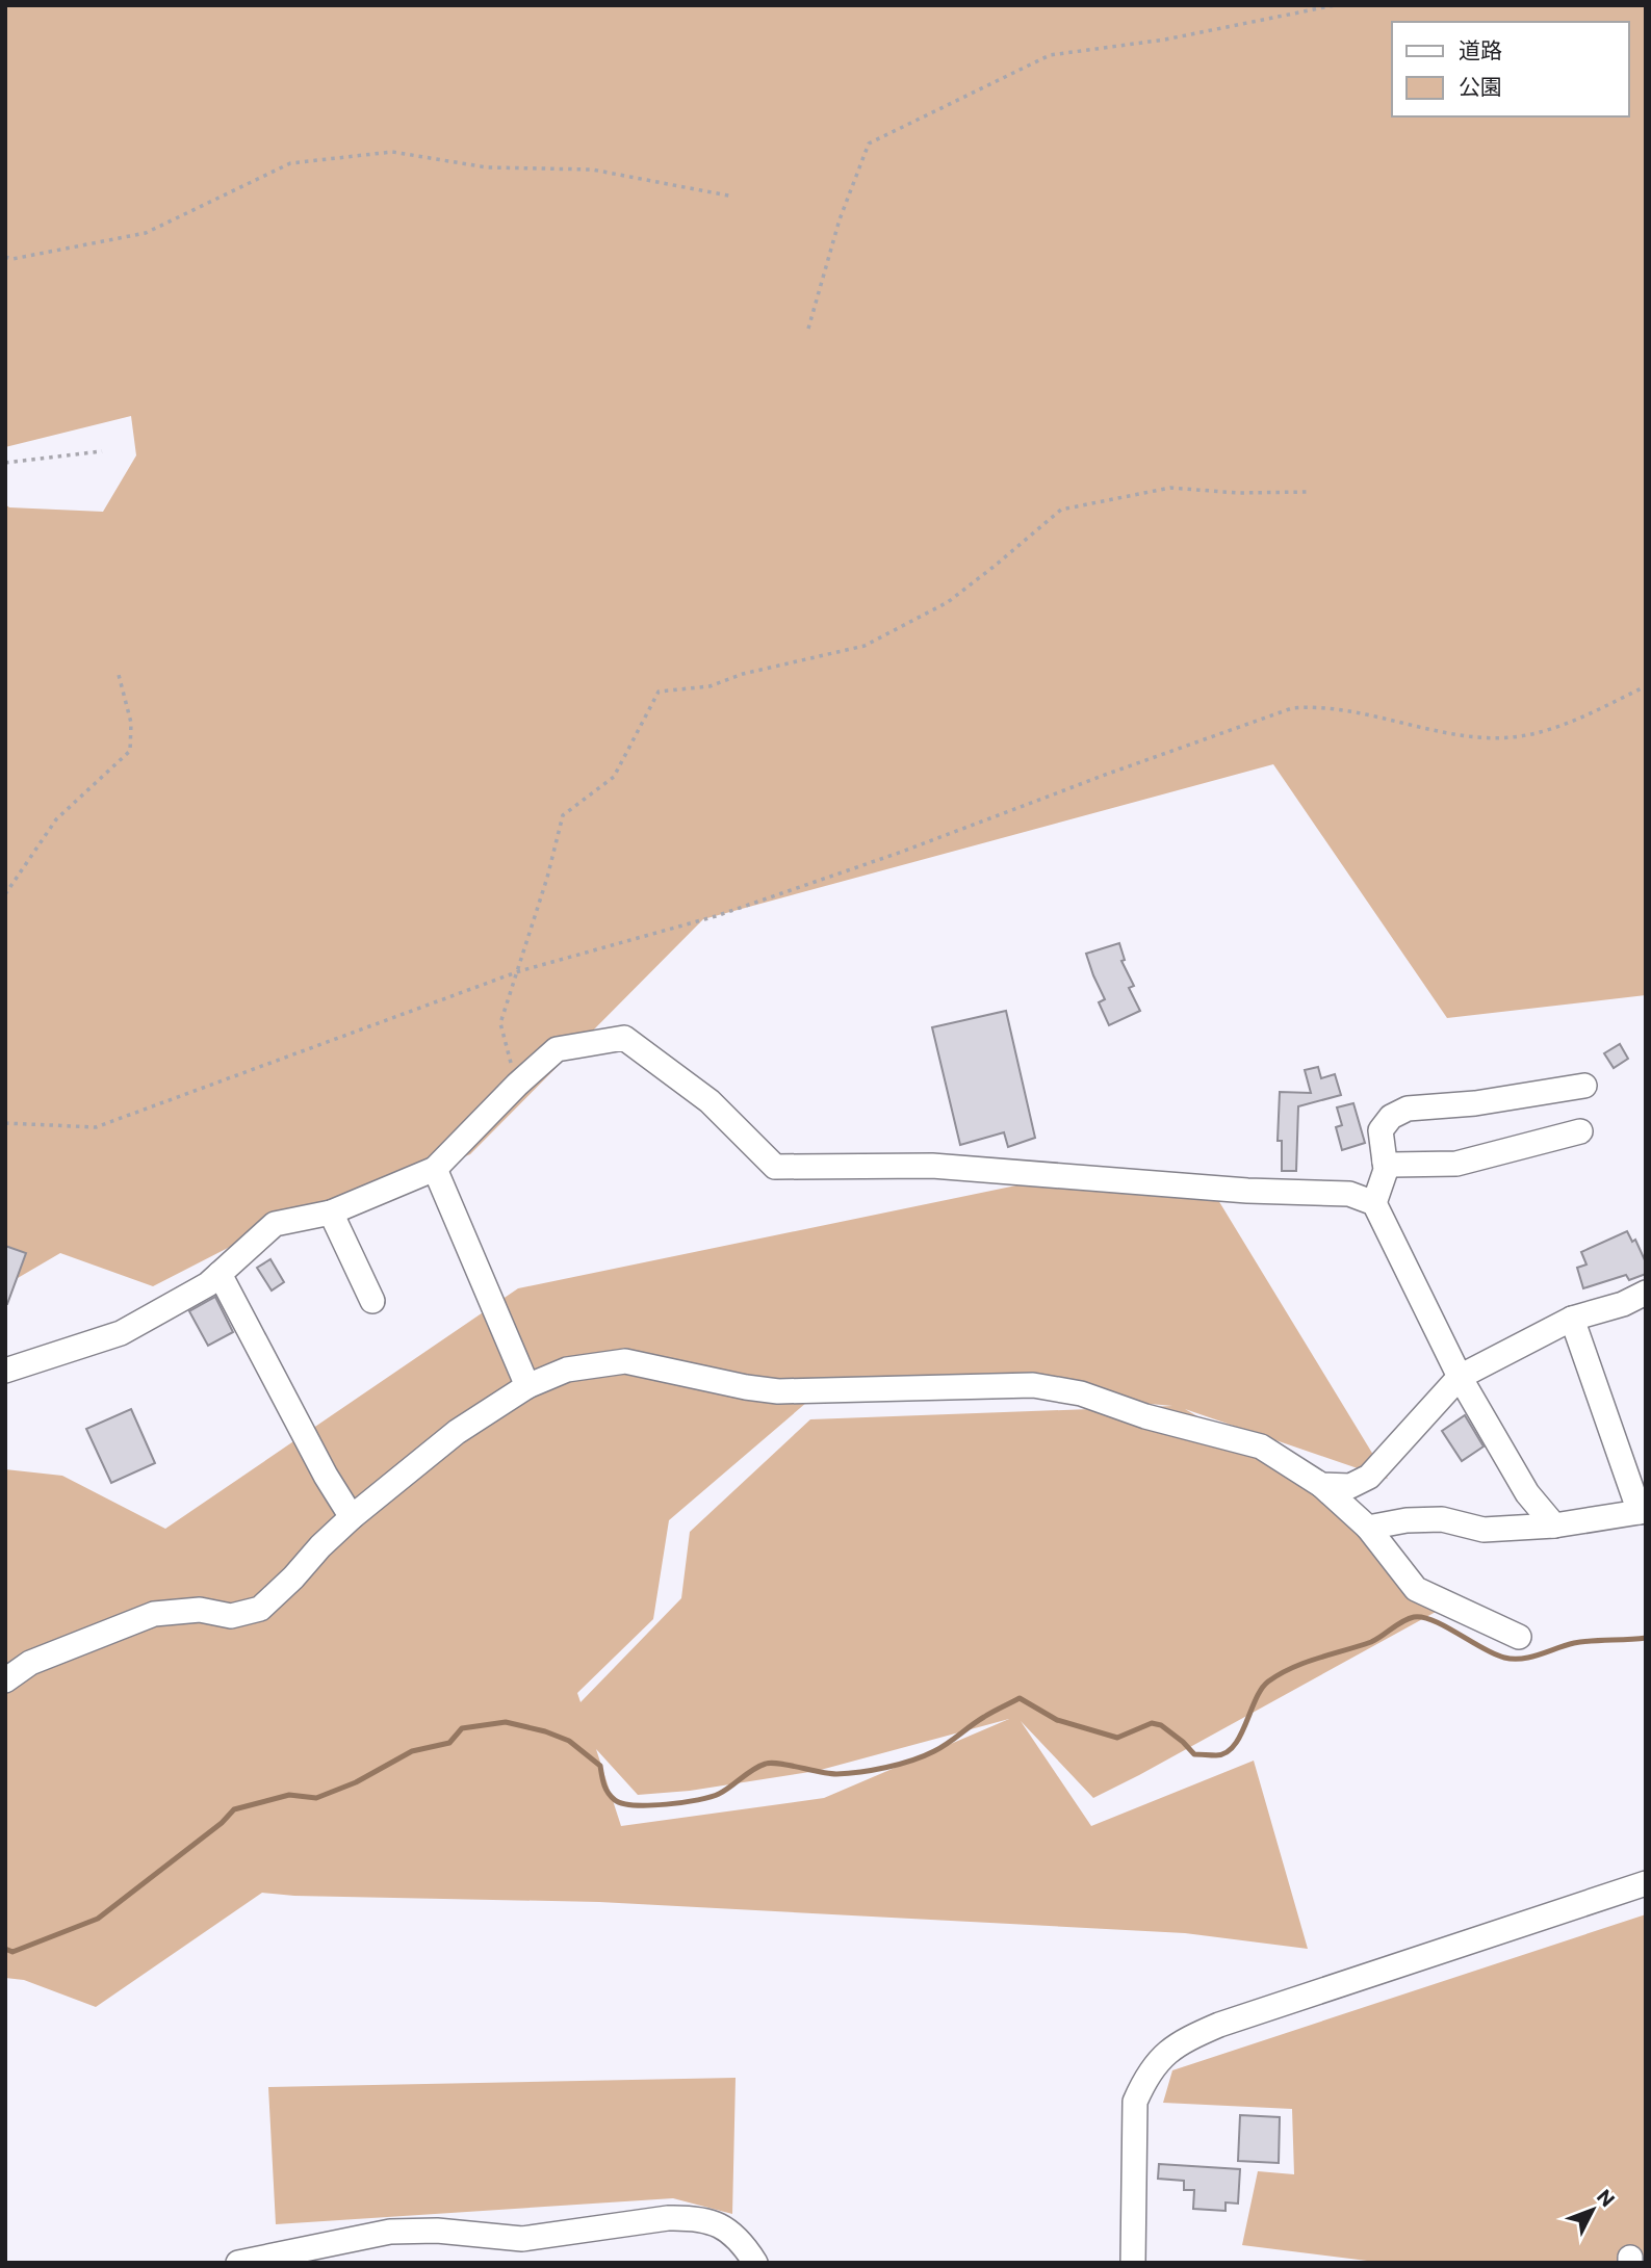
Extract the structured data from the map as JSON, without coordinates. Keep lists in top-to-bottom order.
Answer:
{
  "legend": ["道路", "公園"],
  "north": "top right"
}
